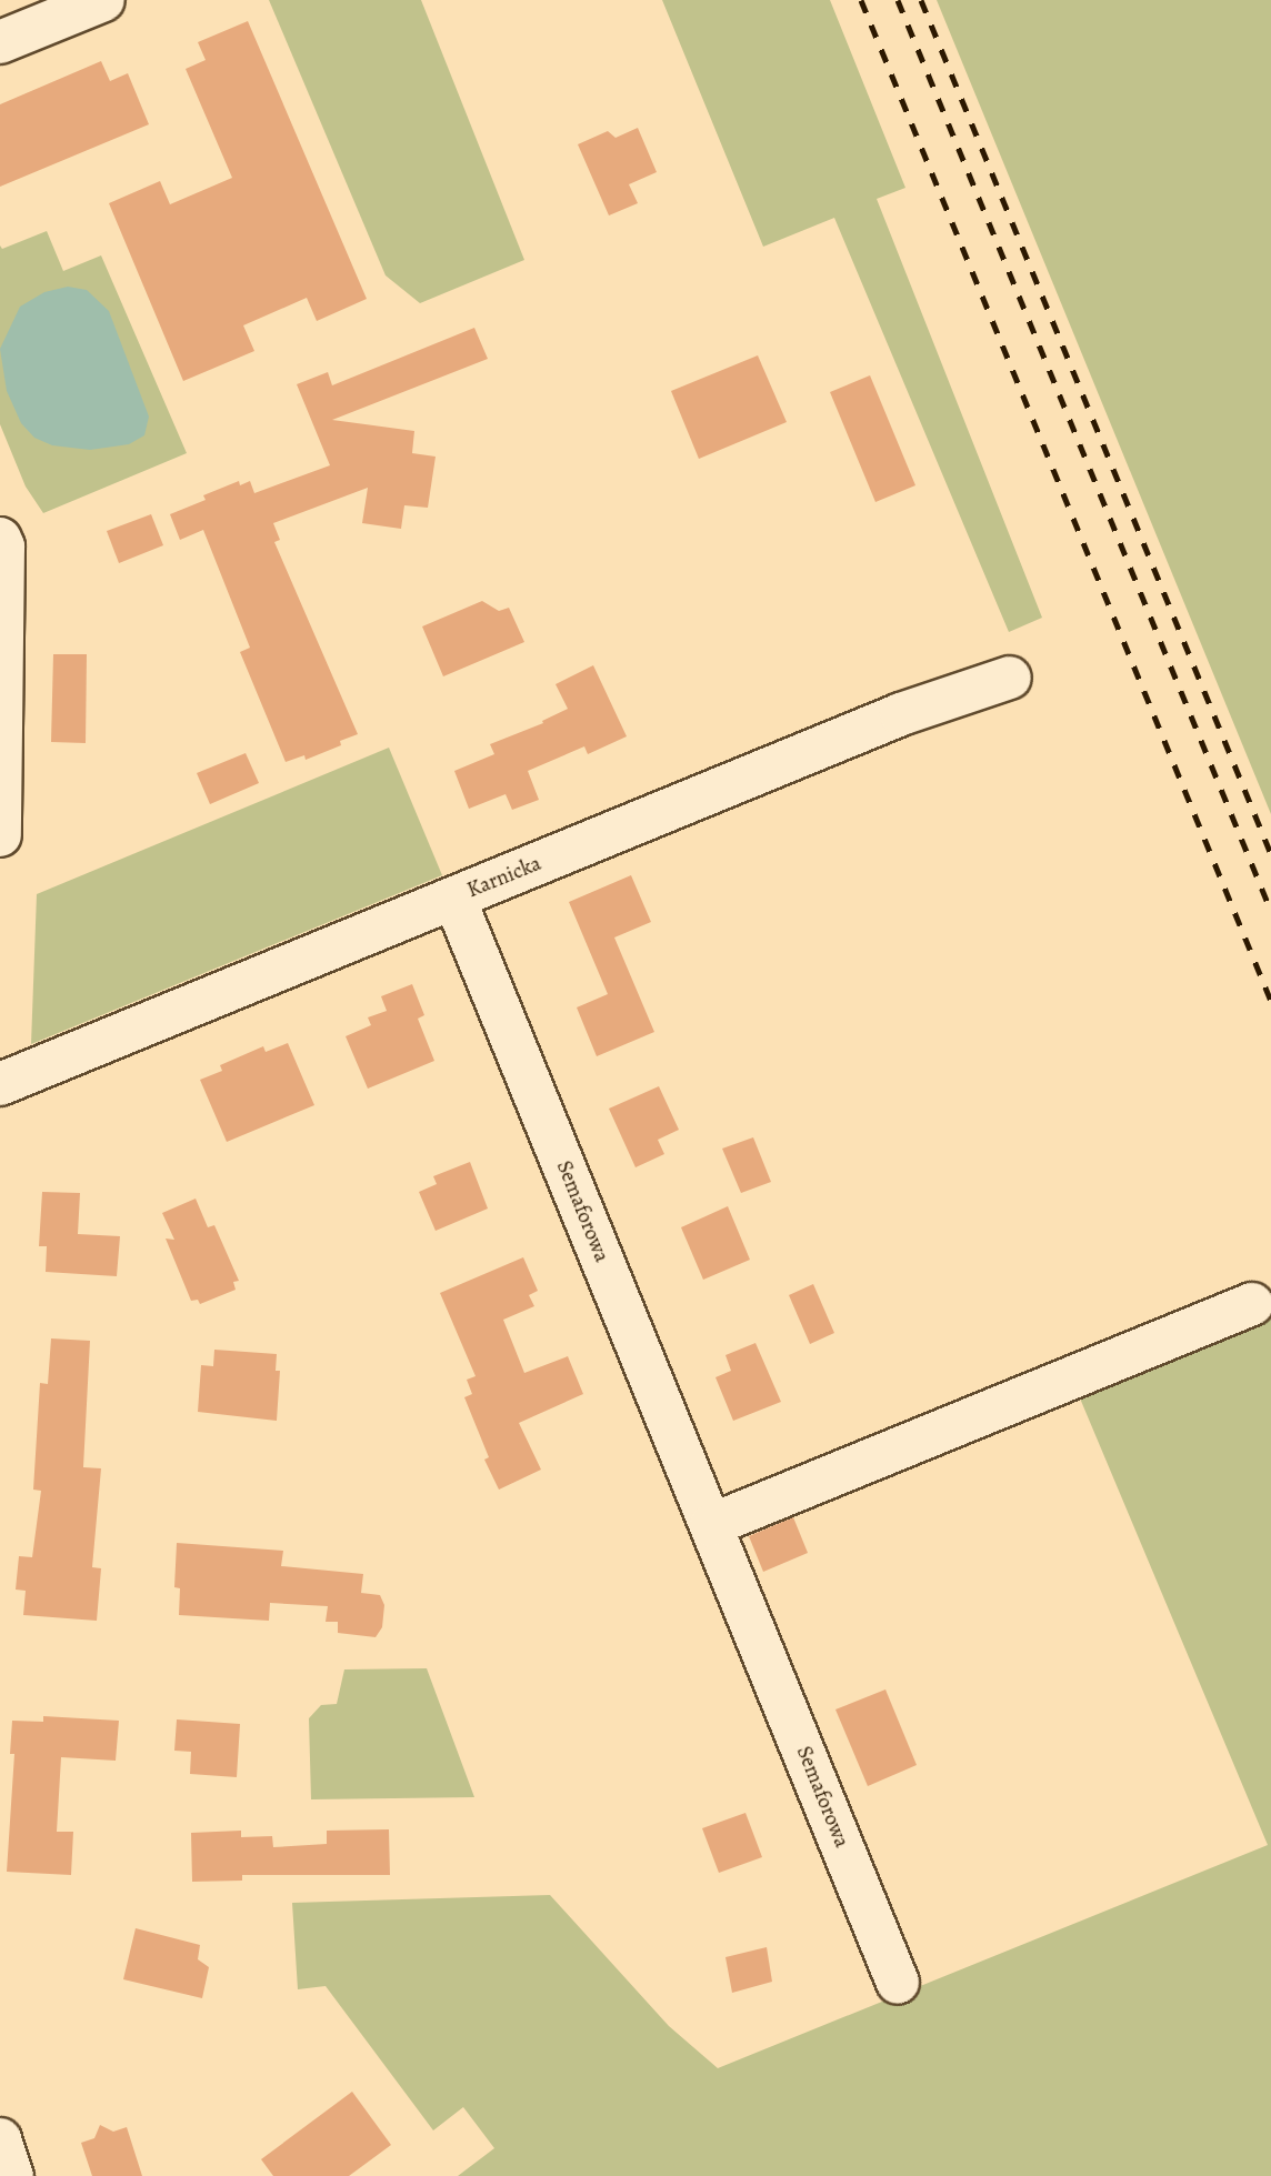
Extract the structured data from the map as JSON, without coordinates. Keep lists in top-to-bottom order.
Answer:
{
  "streets": {
    "street": ["Karnicka", "Semaforowa"]
  },
  "crossings": [
    ["Karnicka", "Semaforowa"]
  ]
}
